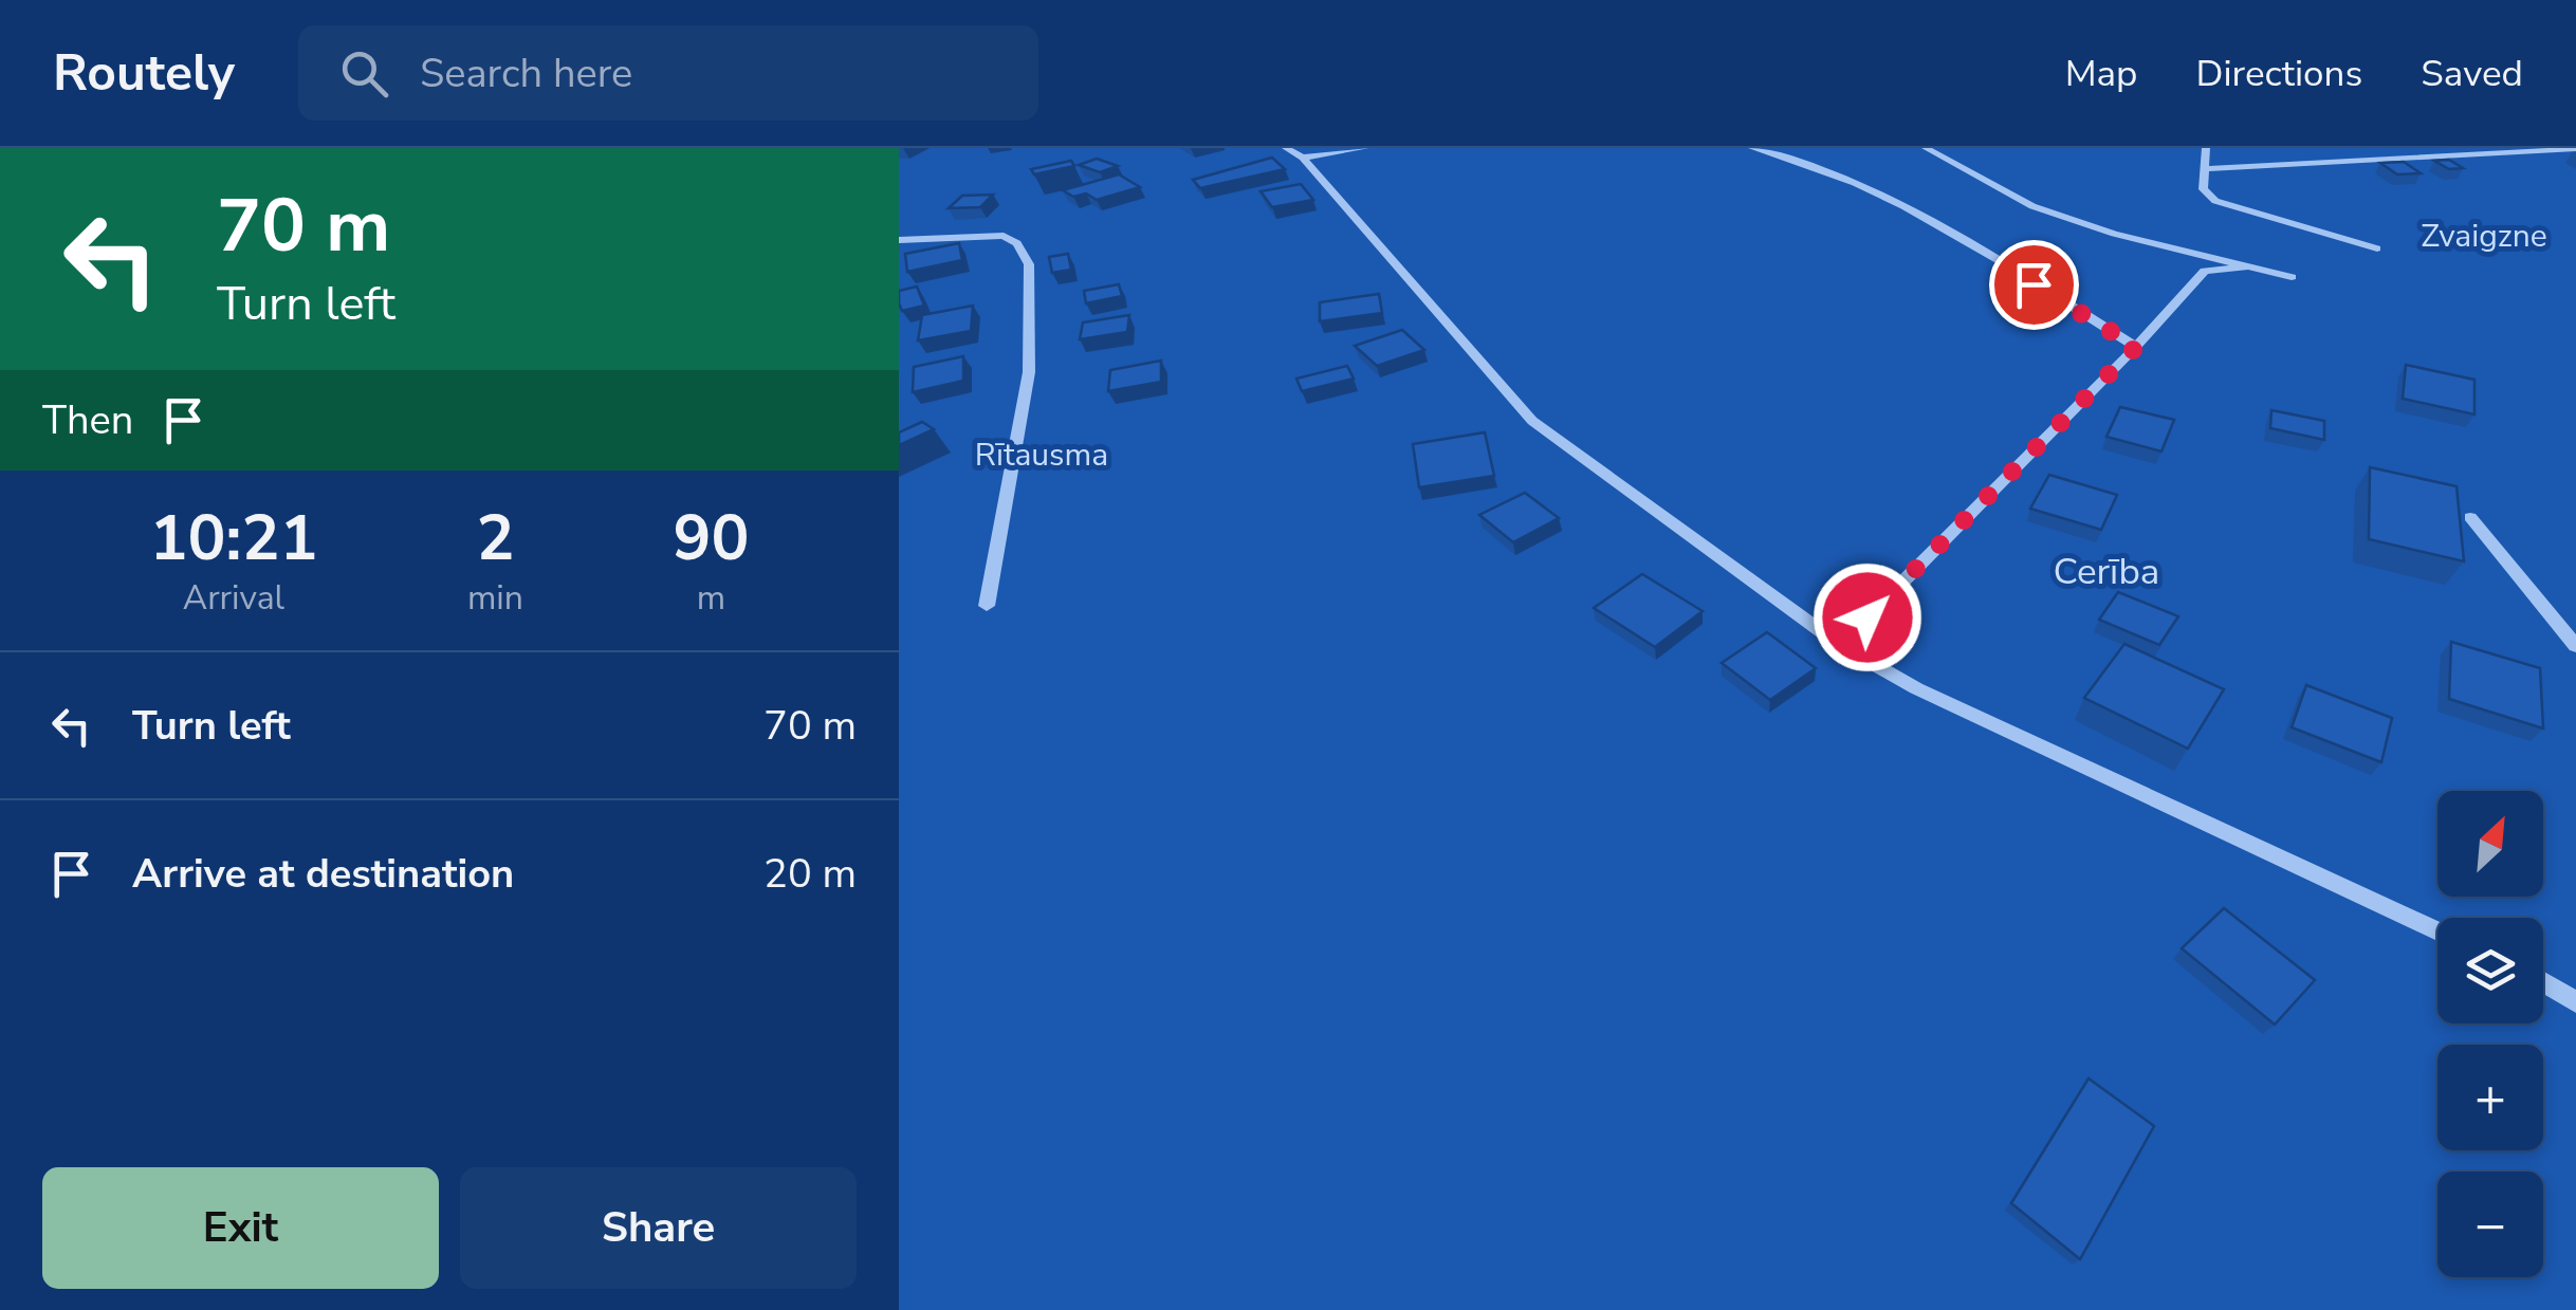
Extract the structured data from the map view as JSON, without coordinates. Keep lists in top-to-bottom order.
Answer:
{
  "parks": ["Zvaigzne", "Rītausma", "Cerība"],
  "north": "top right",
  "page": {
    "header": "Routely",
    "search": "Search here",
    "nav": ["Map", "Directions", "Saved"],
    "turn": ["70 m", "Turn left"],
    "then": "Then",
    "eta": [
      "10:21",
      "Arrival",
      "2",
      "min",
      "90",
      "m"
    ],
    "list": [
      {
        "name": "Turn left",
        "value": "70 m"
      },
      {
        "name": "Arrive at destination",
        "value": "20 m"
      }
    ],
    "map_buttons": ["+", "−"],
    "buttons": ["Exit", "Share"]
  }
}
